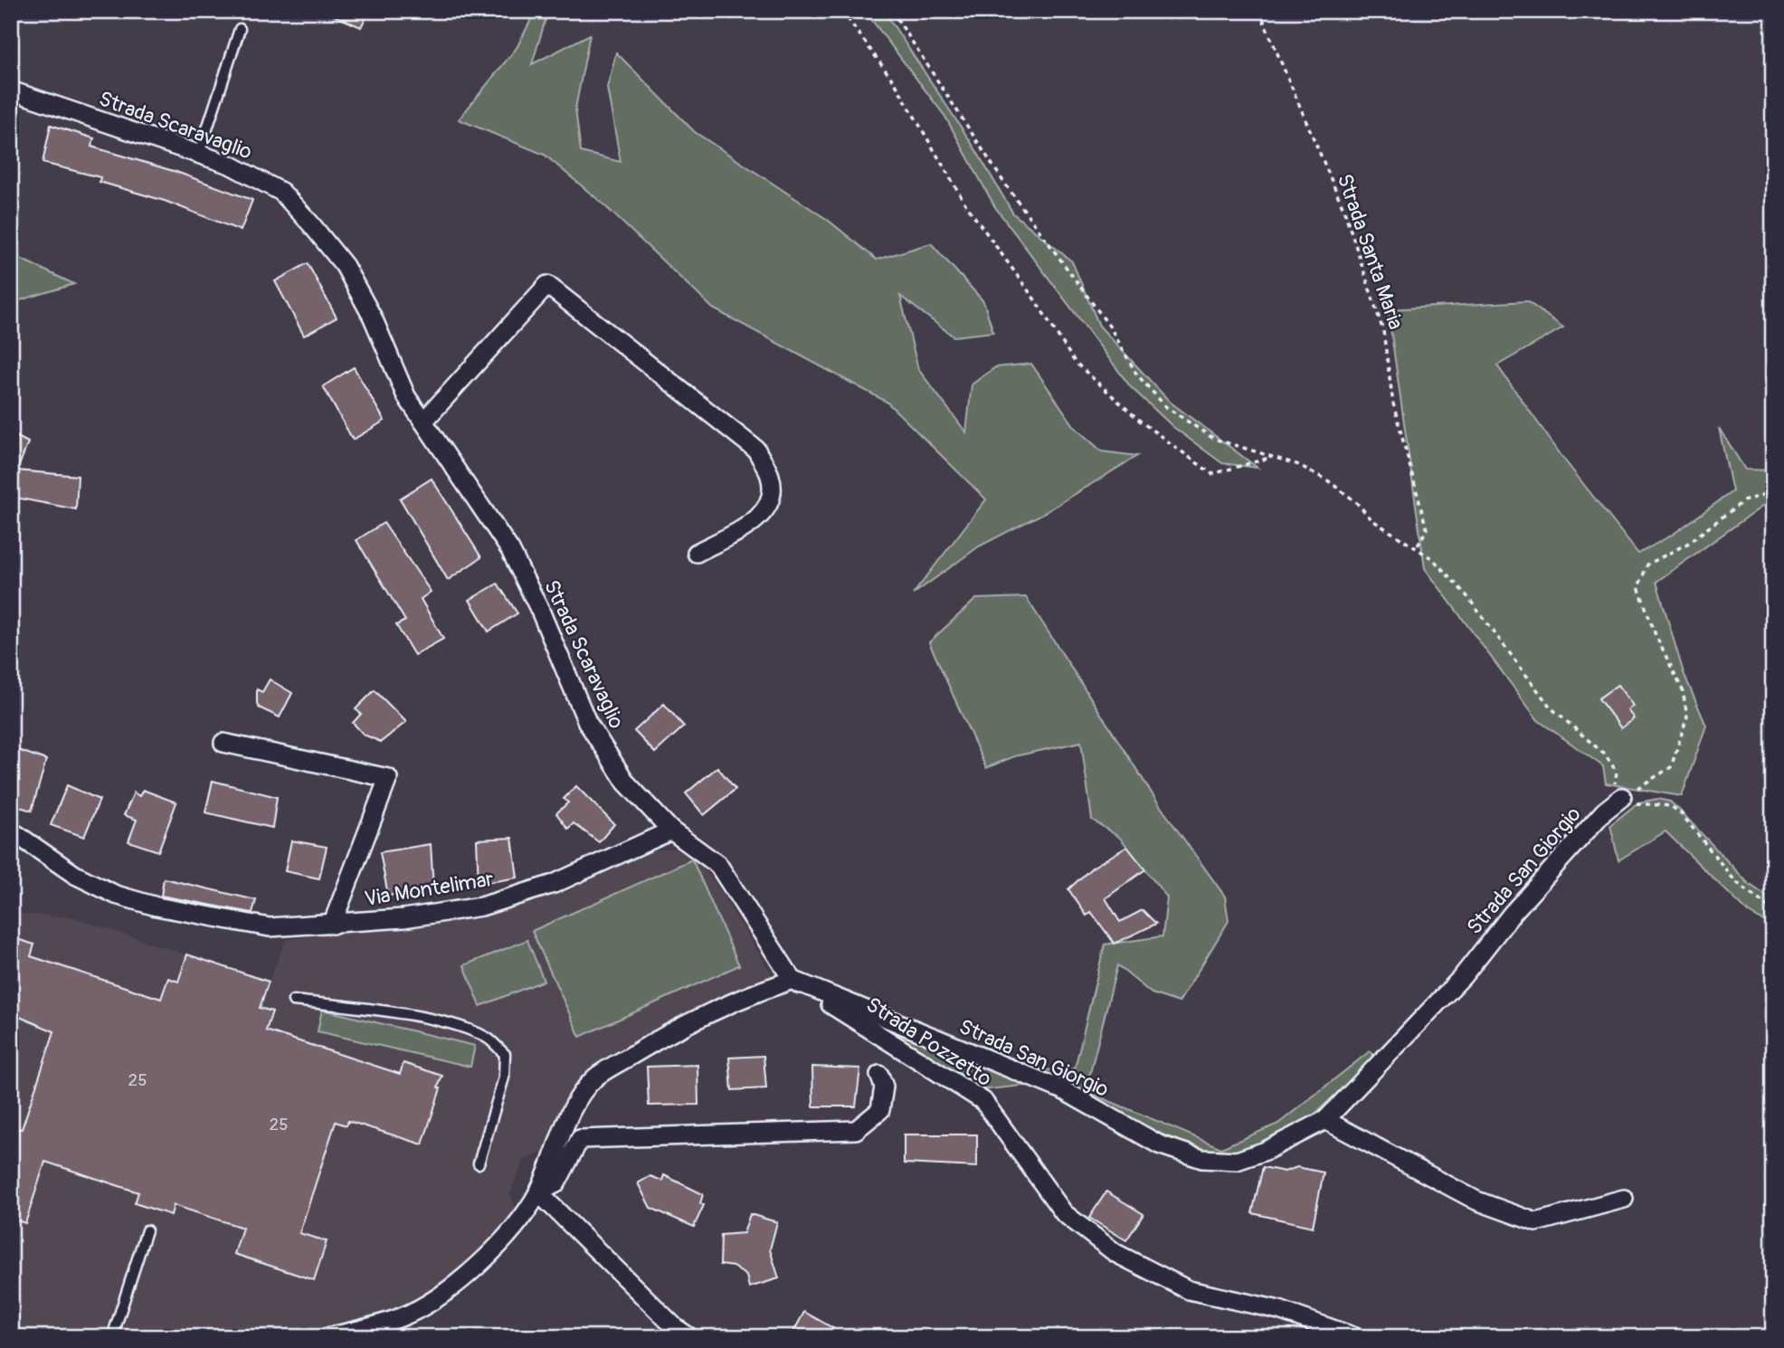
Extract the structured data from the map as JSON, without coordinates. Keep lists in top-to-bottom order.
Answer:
{
  "streets": {
    "street": [
      "Strada Scaravaglio",
      "Strada San Giorgio",
      "Via Montelimar",
      "Strada Pozzetto"
    ],
    "path": ["Strada Santa Maria"]
  },
  "crossings": [
    ["Strada Scaravaglio", "Strada San Giorgio"],
    ["Strada Scaravaglio", "Via Montelimar"],
    ["Strada Scaravaglio", "Strada Pozzetto"],
    ["Strada San Giorgio", "Strada Pozzetto"]
  ],
  "house_numbers": ["25", "25"]
}
